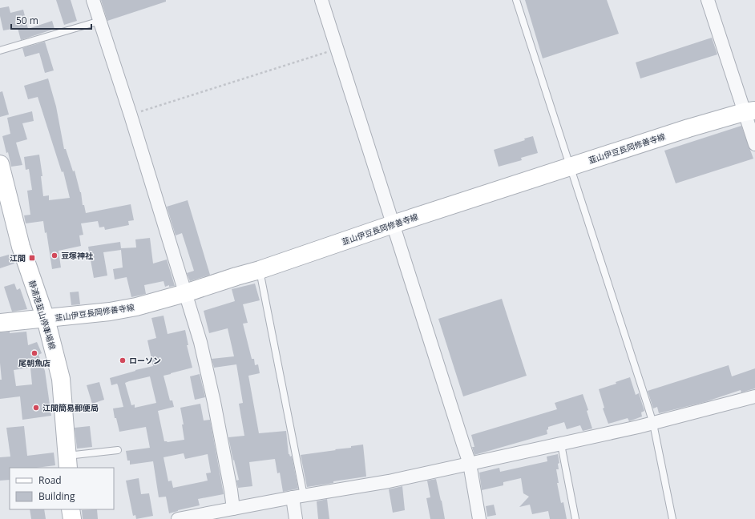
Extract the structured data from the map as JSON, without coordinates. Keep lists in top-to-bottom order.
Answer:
{
  "streets": {
    "main road": ["韮山伊豆長岡修善寺線", "静浦港韮山停車場線"]
  },
  "crossings": [
    ["韮山伊豆長岡修善寺線", "静浦港韮山停車場線"]
  ],
  "places": {
    "other": [
      "豆塚神社",
      "尾朝魚店",
      "ローソン",
      "江間簡易郵便局"
    ],
    "transit": ["江間"]
  },
  "legend": ["Road", "Building"],
  "scale_bar": "50 m"
}
